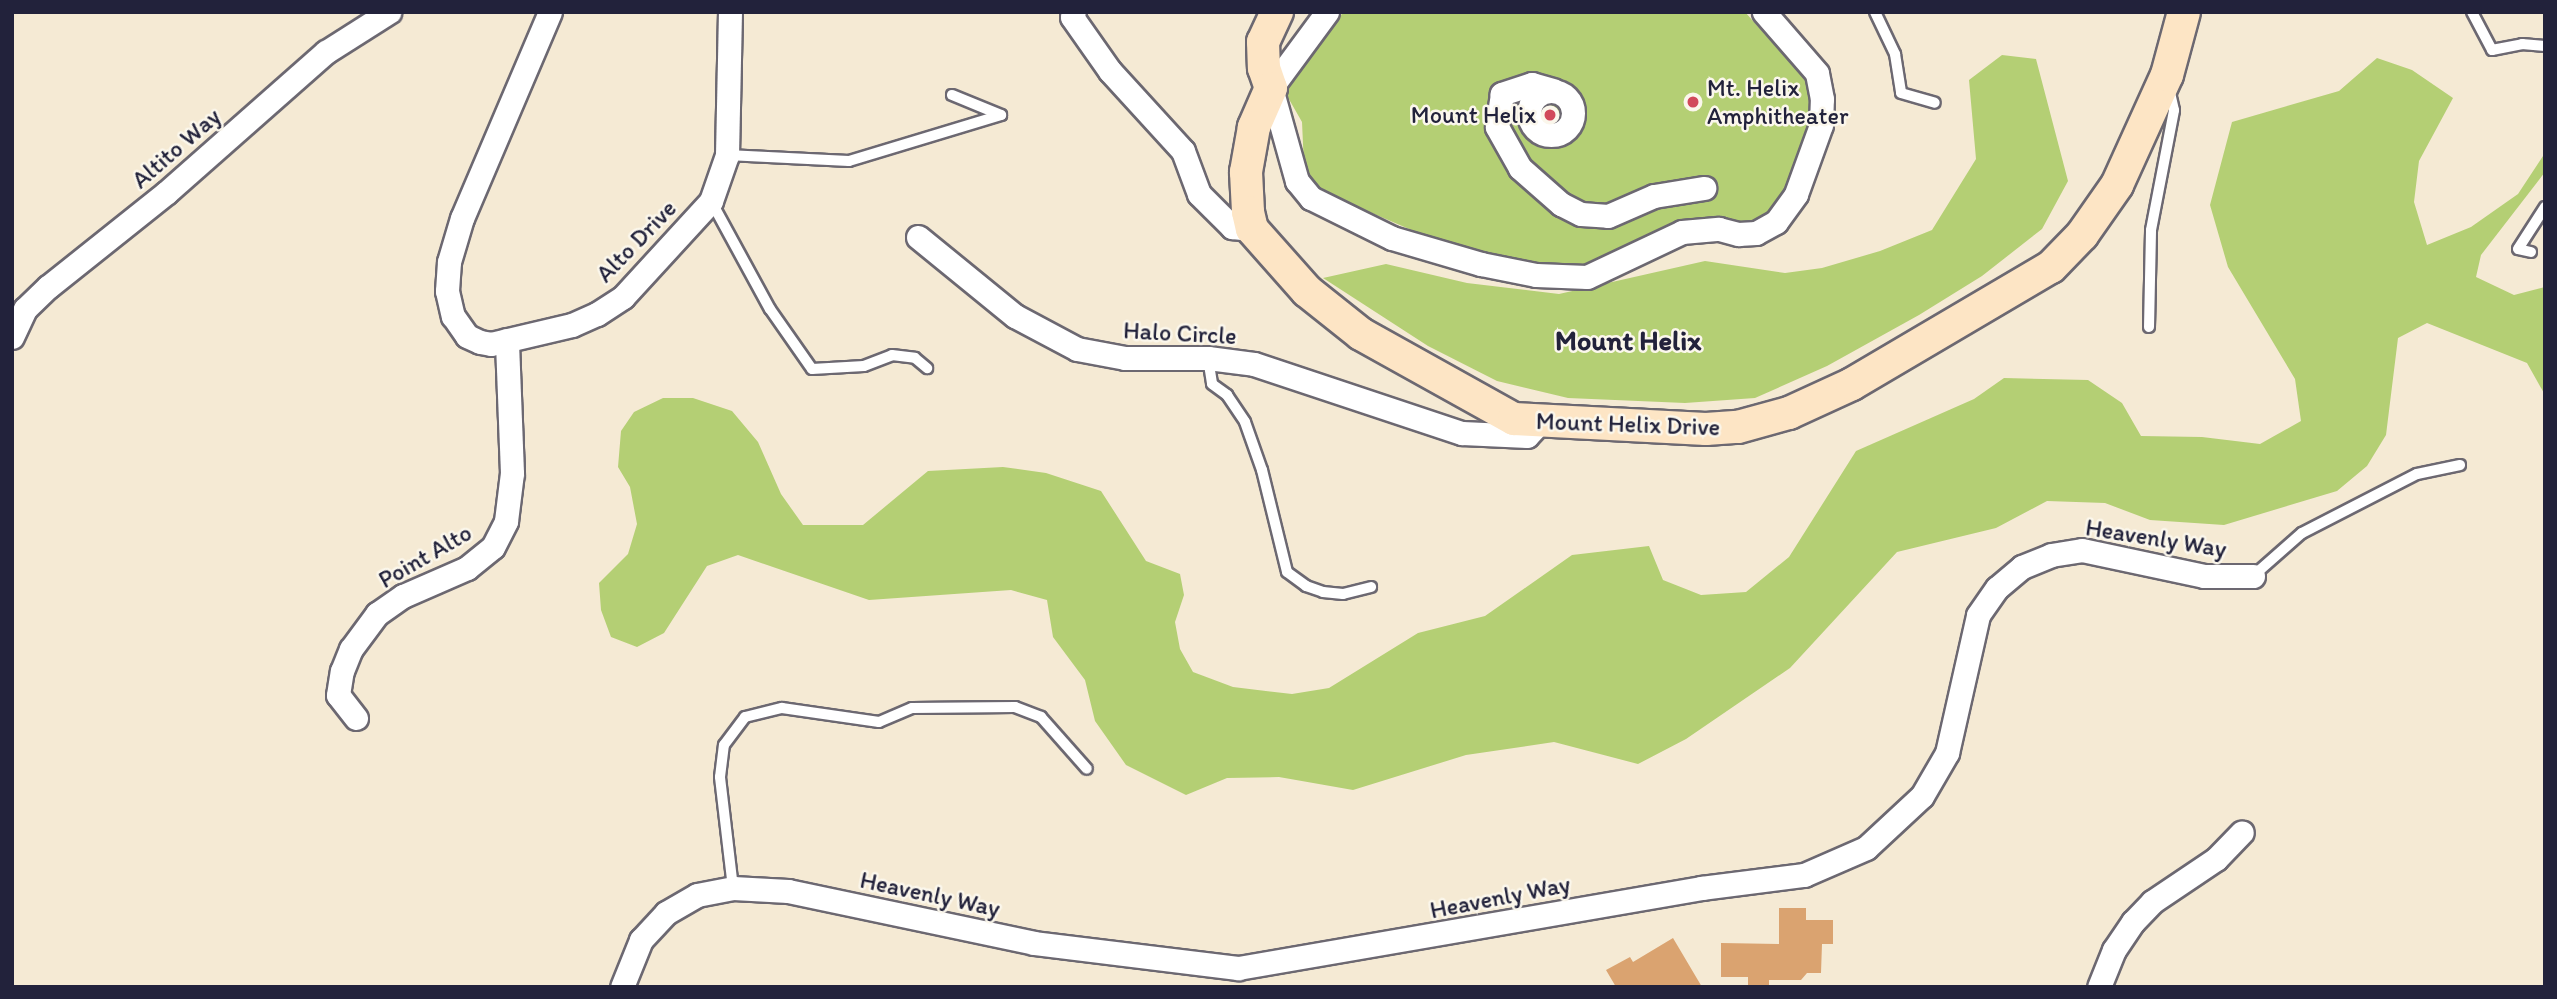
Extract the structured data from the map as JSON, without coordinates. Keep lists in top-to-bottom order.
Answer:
{
  "streets": {
    "street": [
      "Altito Way",
      "Alto Drive",
      "Halo Circle",
      "Mount Helix Drive",
      "Heavenly Way",
      "Point Alto"
    ]
  },
  "crossings": [
    ["Alto Drive", "Point Alto"],
    ["Halo Circle", "Mount Helix Drive"]
  ],
  "districts": ["Mount Helix"],
  "places": ["Mt. Helix Amphitheater", "Mount Helix"]
}
